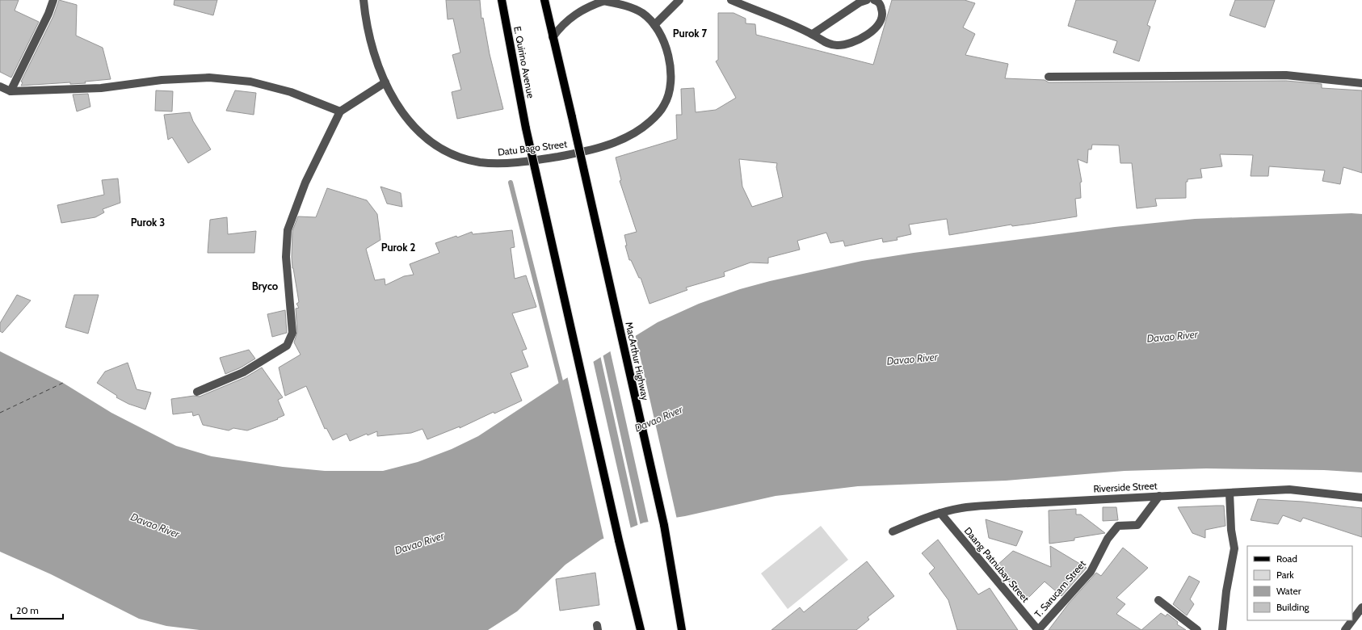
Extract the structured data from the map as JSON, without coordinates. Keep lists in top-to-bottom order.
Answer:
{
  "streets": {
    "main road": ["E. Quirino Avenue", "MacArthur Highway"],
    "street": [
      "Datu Bago Street",
      "Riverside Street",
      "Daang Patnubay Street",
      "T. Sarucam Street"
    ]
  },
  "crossings": [
    ["Riverside Street", "Daang Patnubay Street"],
    ["Riverside Street", "T. Sarucam Street"],
    ["Daang Patnubay Street", "T. Sarucam Street"]
  ],
  "districts": [
    "Purok 7",
    "Purok 3",
    "Purok 2",
    "Bryco"
  ],
  "water": ["Davao River"],
  "legend": [
    "Road",
    "Park",
    "Water",
    "Building"
  ],
  "scale_bar": "20 m"
}
